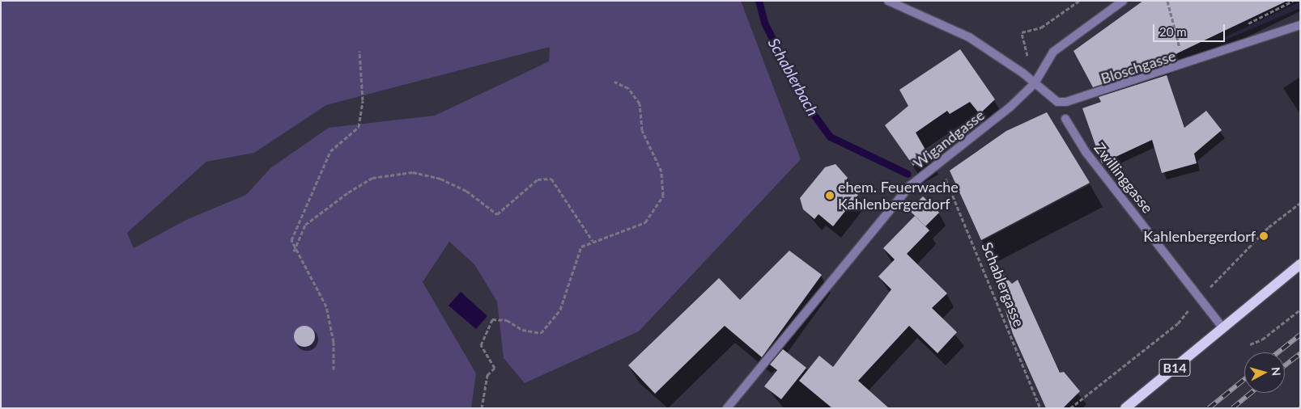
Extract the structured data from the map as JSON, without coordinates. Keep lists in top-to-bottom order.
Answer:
{
  "streets": {
    "main road": ["B14"],
    "street": ["Bloschgasse", "Wigandgasse", "Zwillinggasse"],
    "path": ["Schablergasse"]
  },
  "crossings": [
    ["Bloschgasse", "Wigandgasse"],
    ["Zwillinggasse", "B14"]
  ],
  "water": ["Schablerbach"],
  "places": ["ehem. Feuerwache Kahlenbergerdorf", "Kahlenbergerdorf"],
  "scale_bar": "20 m",
  "north": "right"
}
